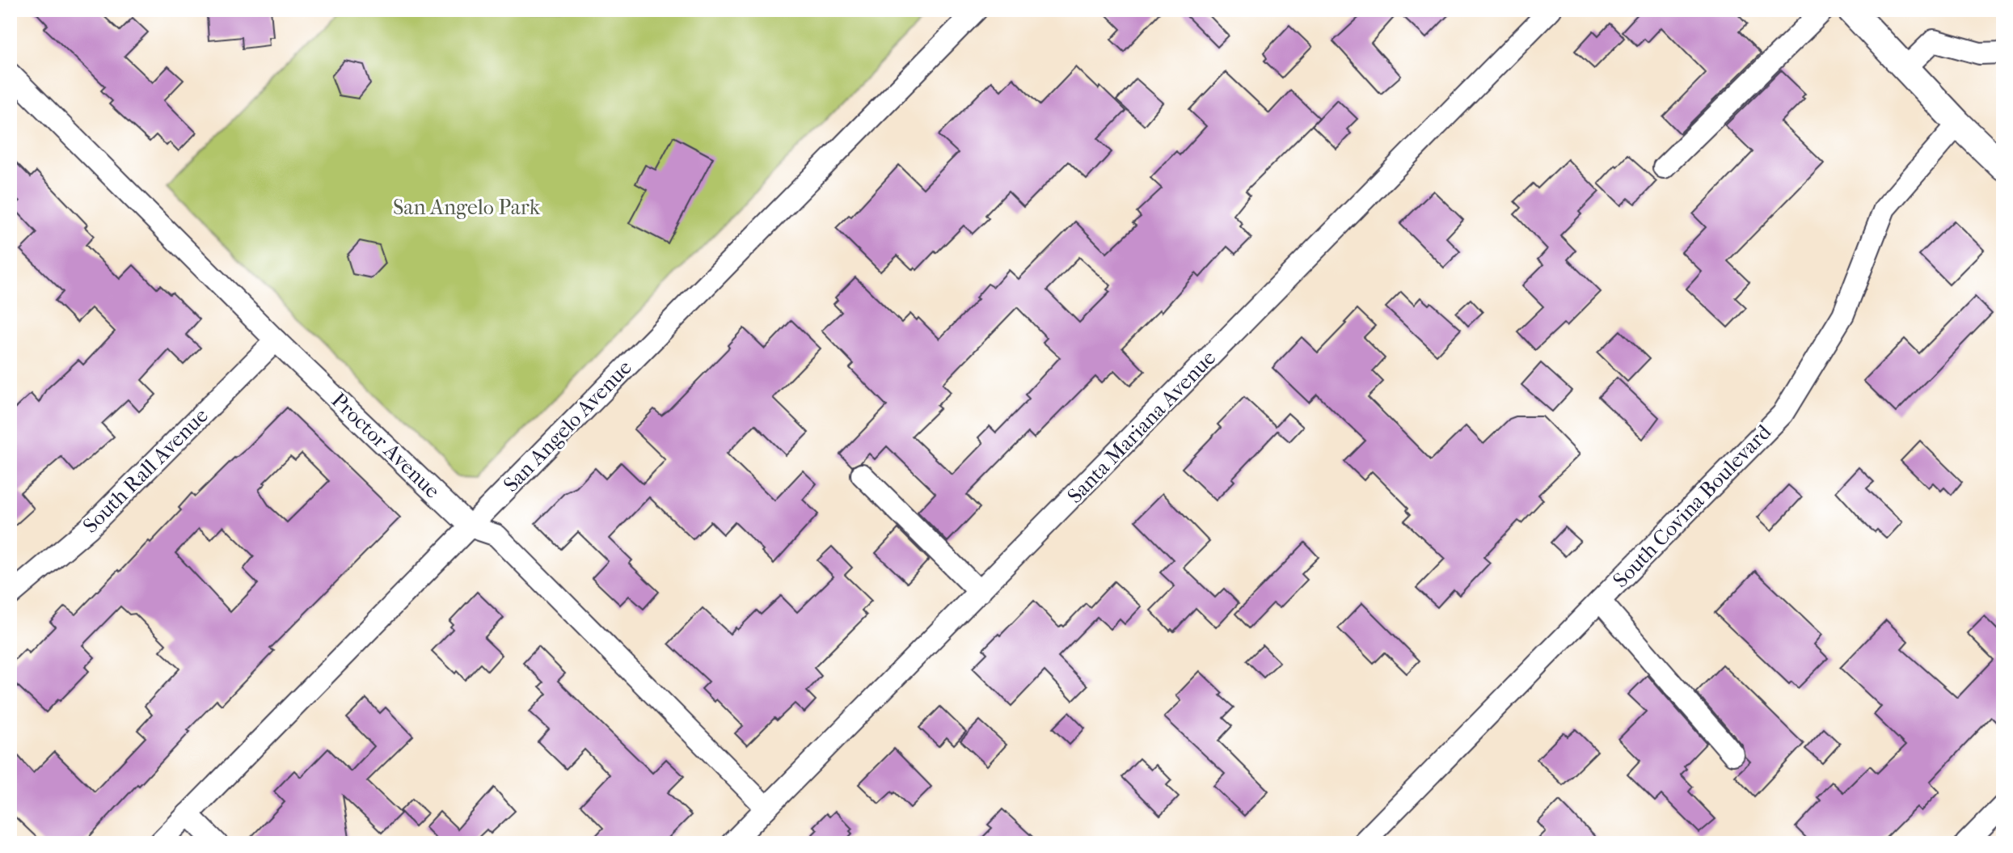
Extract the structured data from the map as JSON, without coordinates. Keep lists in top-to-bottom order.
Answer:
{
  "streets": {
    "street": [
      "San Angelo Avenue",
      "Santa Mariana Avenue",
      "Proctor Avenue",
      "South Rall Avenue",
      "South Covina Boulevard"
    ]
  },
  "crossings": [
    ["San Angelo Avenue", "Proctor Avenue"],
    ["Santa Mariana Avenue", "Proctor Avenue"],
    ["Proctor Avenue", "South Rall Avenue"]
  ],
  "parks": ["San Angelo Park"]
}
